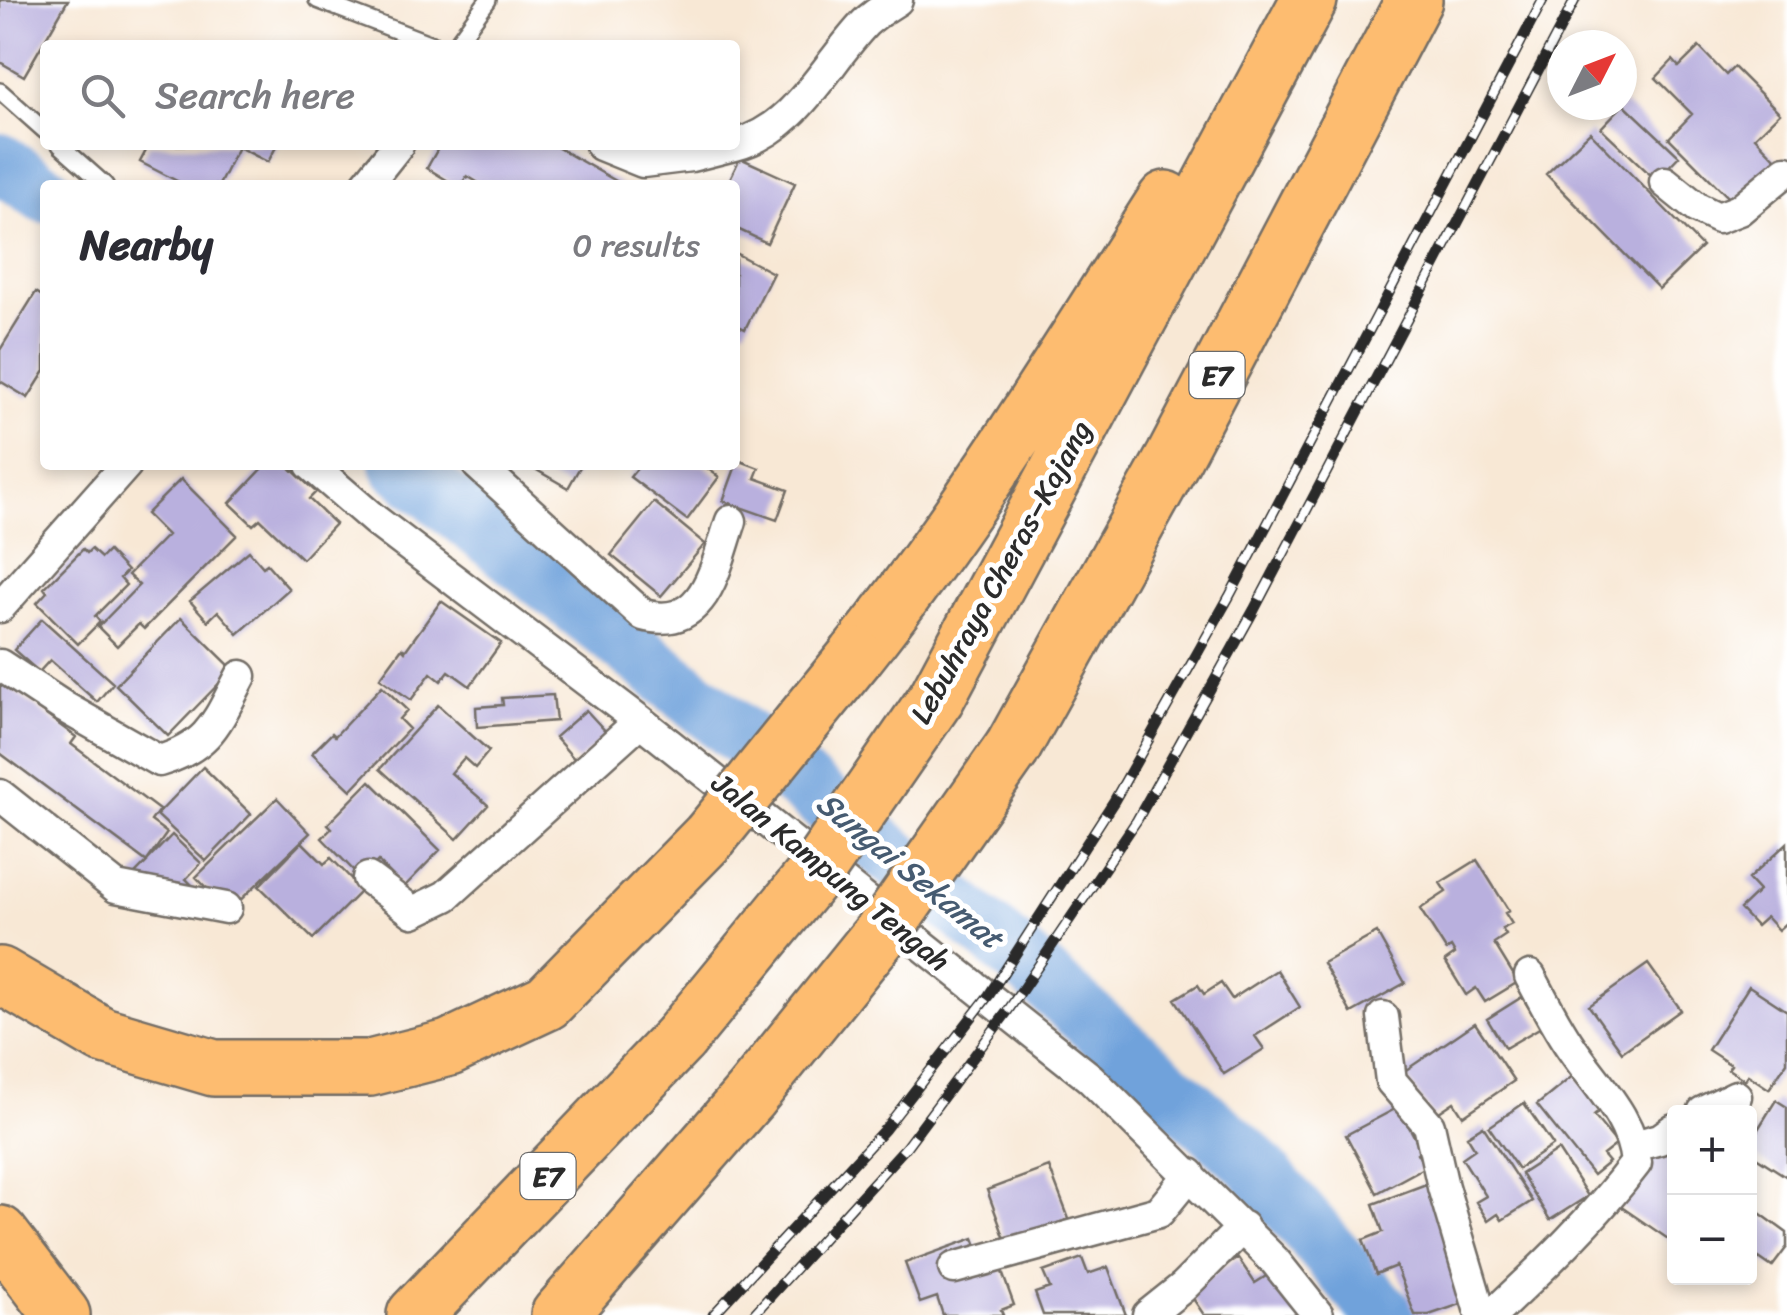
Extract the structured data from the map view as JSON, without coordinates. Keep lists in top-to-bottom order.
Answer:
{
  "streets": {
    "highway": ["E7", "Lebuhraya Cheras–Kajang"],
    "street": ["Jalan Kampung Tengah"]
  },
  "water": ["Sungai Sekamat"],
  "north": "top right",
  "page": {
    "search": "Search here",
    "heading": ["Nearby", "0 results"],
    "map_buttons": ["+", "−"]
  }
}
